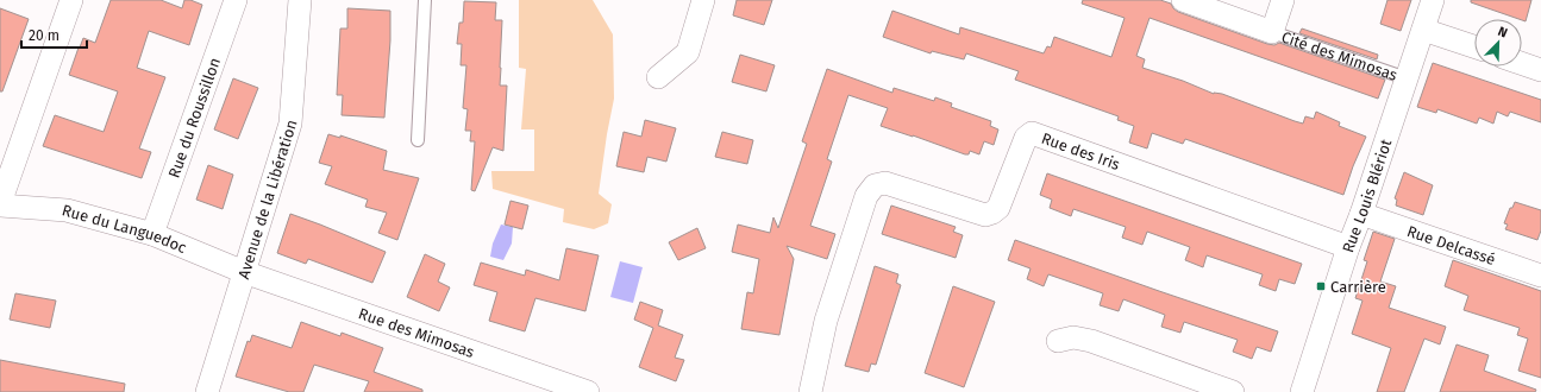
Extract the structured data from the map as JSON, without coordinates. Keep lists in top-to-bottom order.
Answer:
{
  "streets": {
    "street": [
      "Cité des Mimosas",
      "Rue du Roussillon",
      "Rue des Iris",
      "Rue Louis Blériot",
      "Avenue de la Libération",
      "Rue du Languedoc",
      "Rue Delcassé",
      "Rue des Mimosas"
    ]
  },
  "crossings": [
    ["Cité des Mimosas", "Rue Louis Blériot"],
    ["Rue du Roussillon", "Rue du Languedoc"],
    ["Rue des Iris", "Rue Louis Blériot"],
    ["Rue Louis Blériot", "Rue Delcassé"],
    ["Avenue de la Libération", "Rue du Languedoc"],
    ["Avenue de la Libération", "Rue des Mimosas"],
    ["Rue du Languedoc", "Rue des Mimosas"]
  ],
  "places": {
    "transit": ["Carrière"]
  },
  "scale_bar": "20 m",
  "north": "top right"
}
